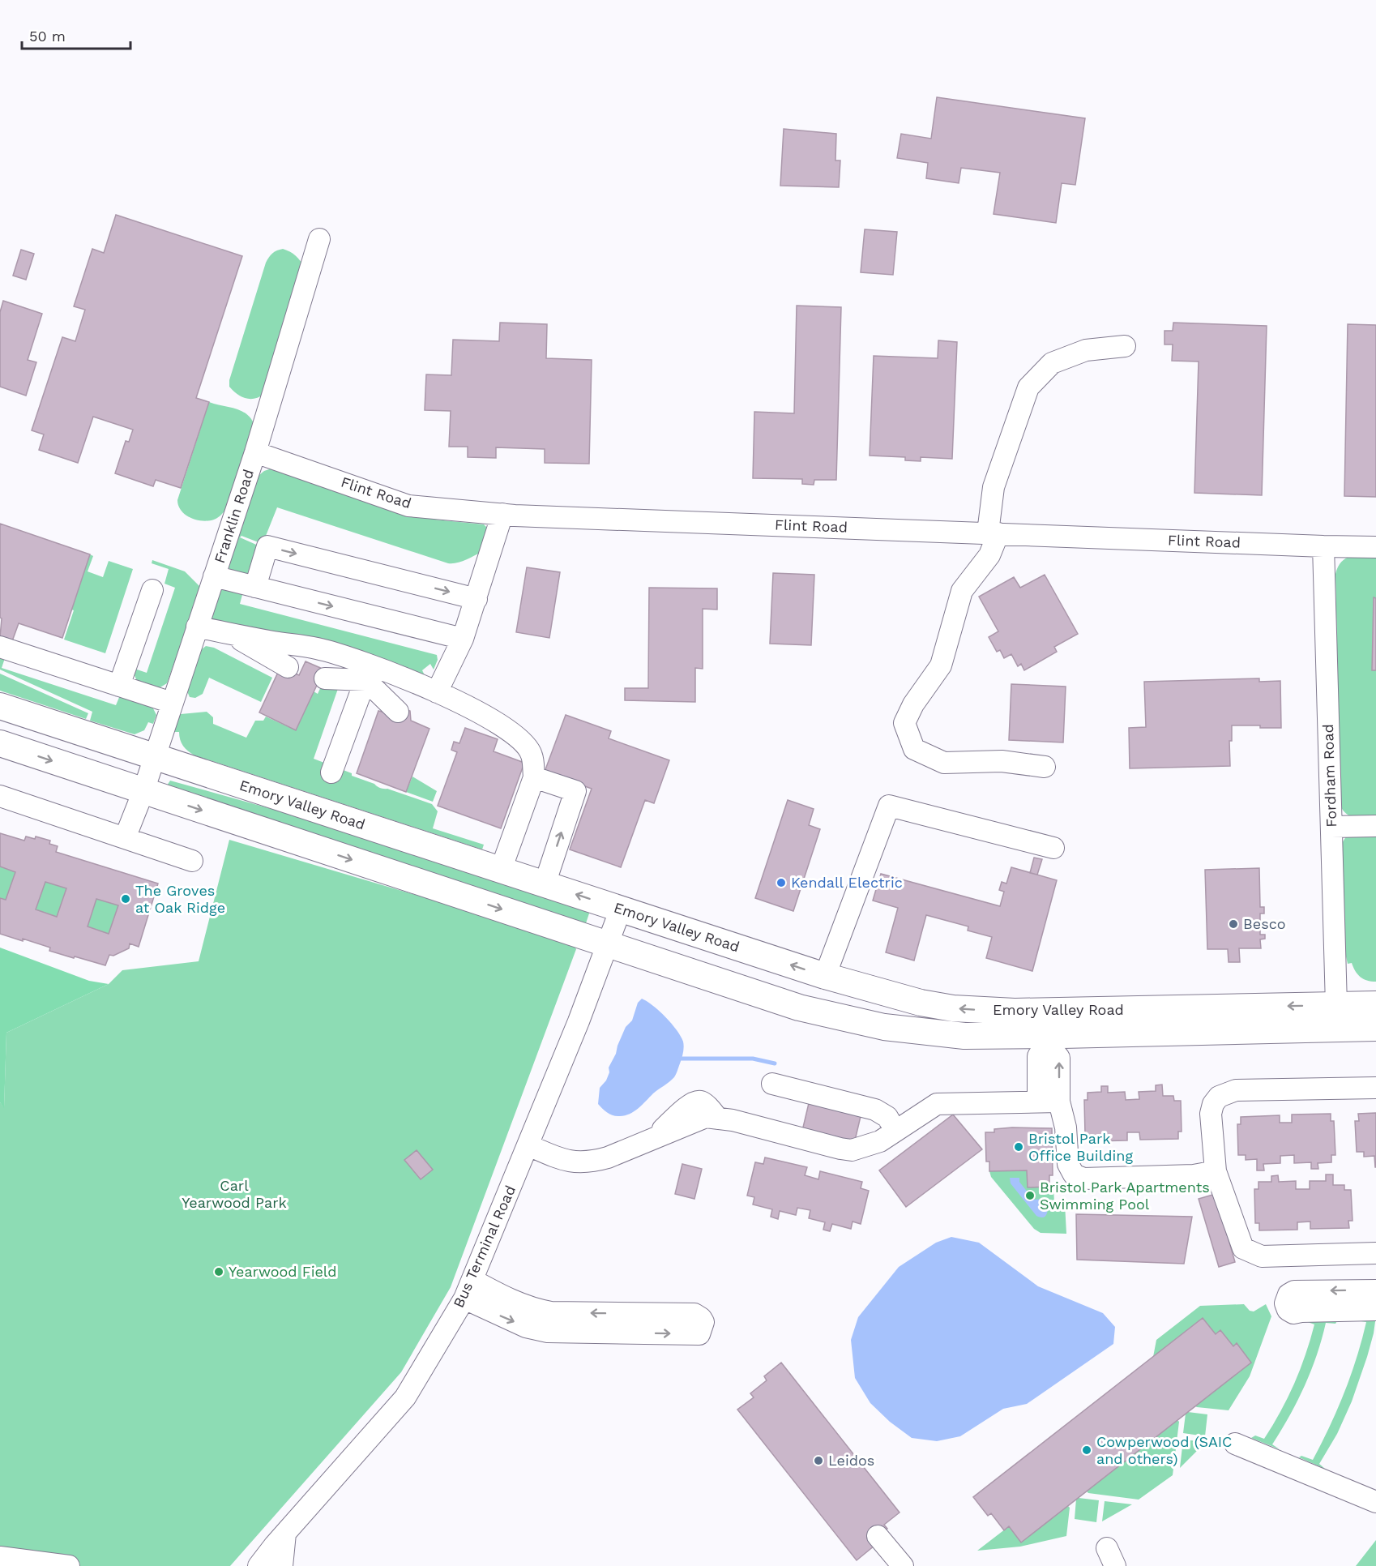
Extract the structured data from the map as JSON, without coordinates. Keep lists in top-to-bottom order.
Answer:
{
  "streets": {
    "main road": ["Emory Valley Road"],
    "street": [
      "Flint Road",
      "Franklin Road",
      "Fordham Road",
      "Bus Terminal Road"
    ]
  },
  "crossings": [
    ["Flint Road", "Franklin Road"],
    ["Flint Road", "Fordham Road"],
    ["Franklin Road", "Emory Valley Road"],
    ["Fordham Road", "Emory Valley Road"],
    ["Emory Valley Road", "Bus Terminal Road"]
  ],
  "parks": ["Carl Yearwood Park"],
  "places": [
    "Kendall Electric",
    "The Groves at Oak Ridge",
    "Besco",
    "Bristol Park Office Building",
    "Bristol Park Apartments Swimming Pool",
    "Yearwood Field",
    "Cowperwood (SAIC and others)",
    "Leidos"
  ],
  "scale_bar": "50 m"
}
